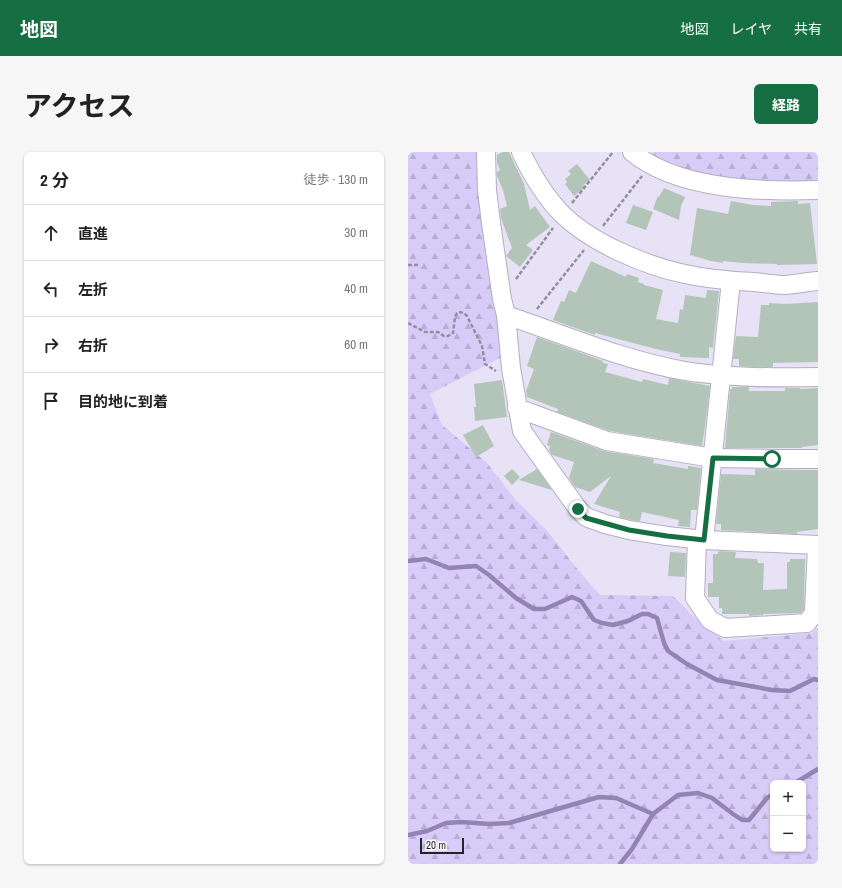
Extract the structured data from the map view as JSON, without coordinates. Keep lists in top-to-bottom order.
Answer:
{
  "scale_bar": "20 m",
  "page": {
    "header": "地図",
    "nav": ["地図", "レイヤ", "共有"],
    "title": "アクセス",
    "buttons": "経路",
    "heading": ["2 分", "徒歩 · 130 m"],
    "list": [
      ["直進", "30 m"],
      ["左折", "40 m"],
      ["右折", "60 m"],
      "目的地に到着"
    ],
    "map_buttons": ["+", "−"],
    "scale": "20 m"
  }
}
